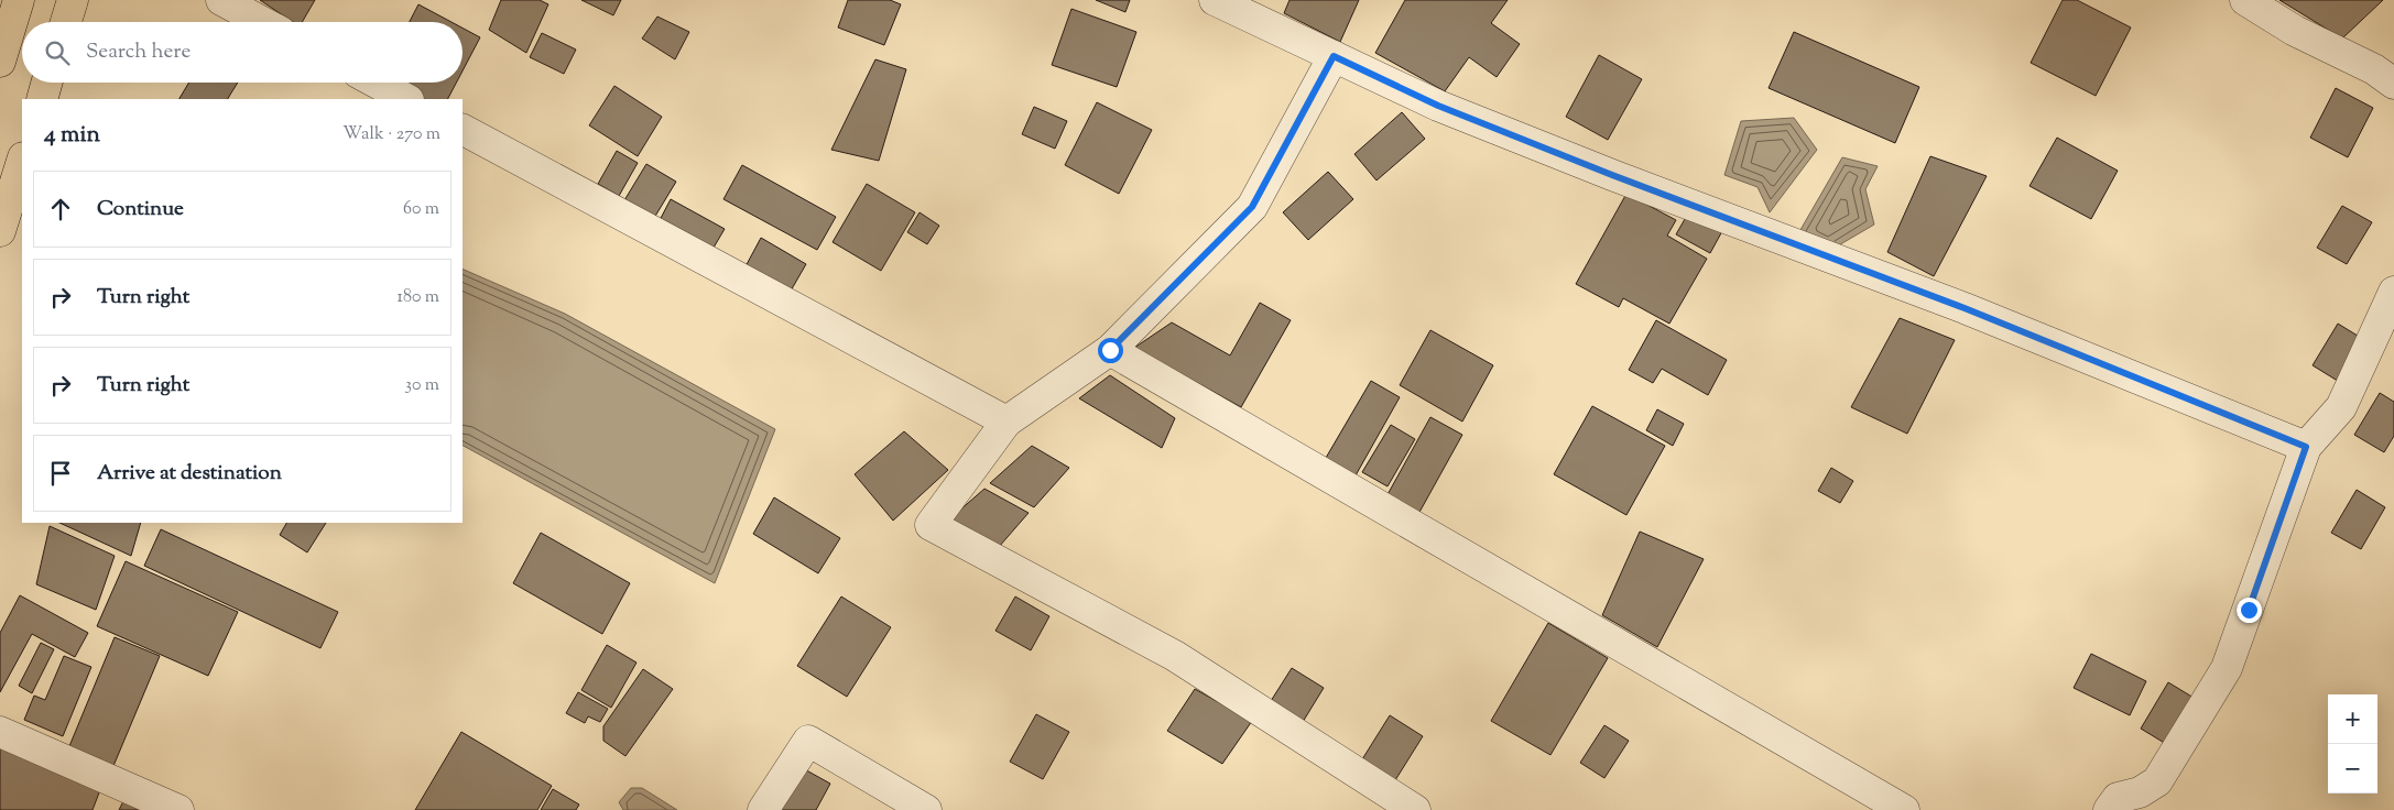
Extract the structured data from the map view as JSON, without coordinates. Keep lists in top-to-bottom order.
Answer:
{
  "page": {
    "search": "Search here",
    "heading": ["4 min", "Walk · 270 m"],
    "list": [
      ["Continue", "60 m"],
      ["Turn right", "180 m"],
      ["Turn right", "30 m"],
      "Arrive at destination"
    ],
    "map_buttons": ["+", "−"]
  }
}
